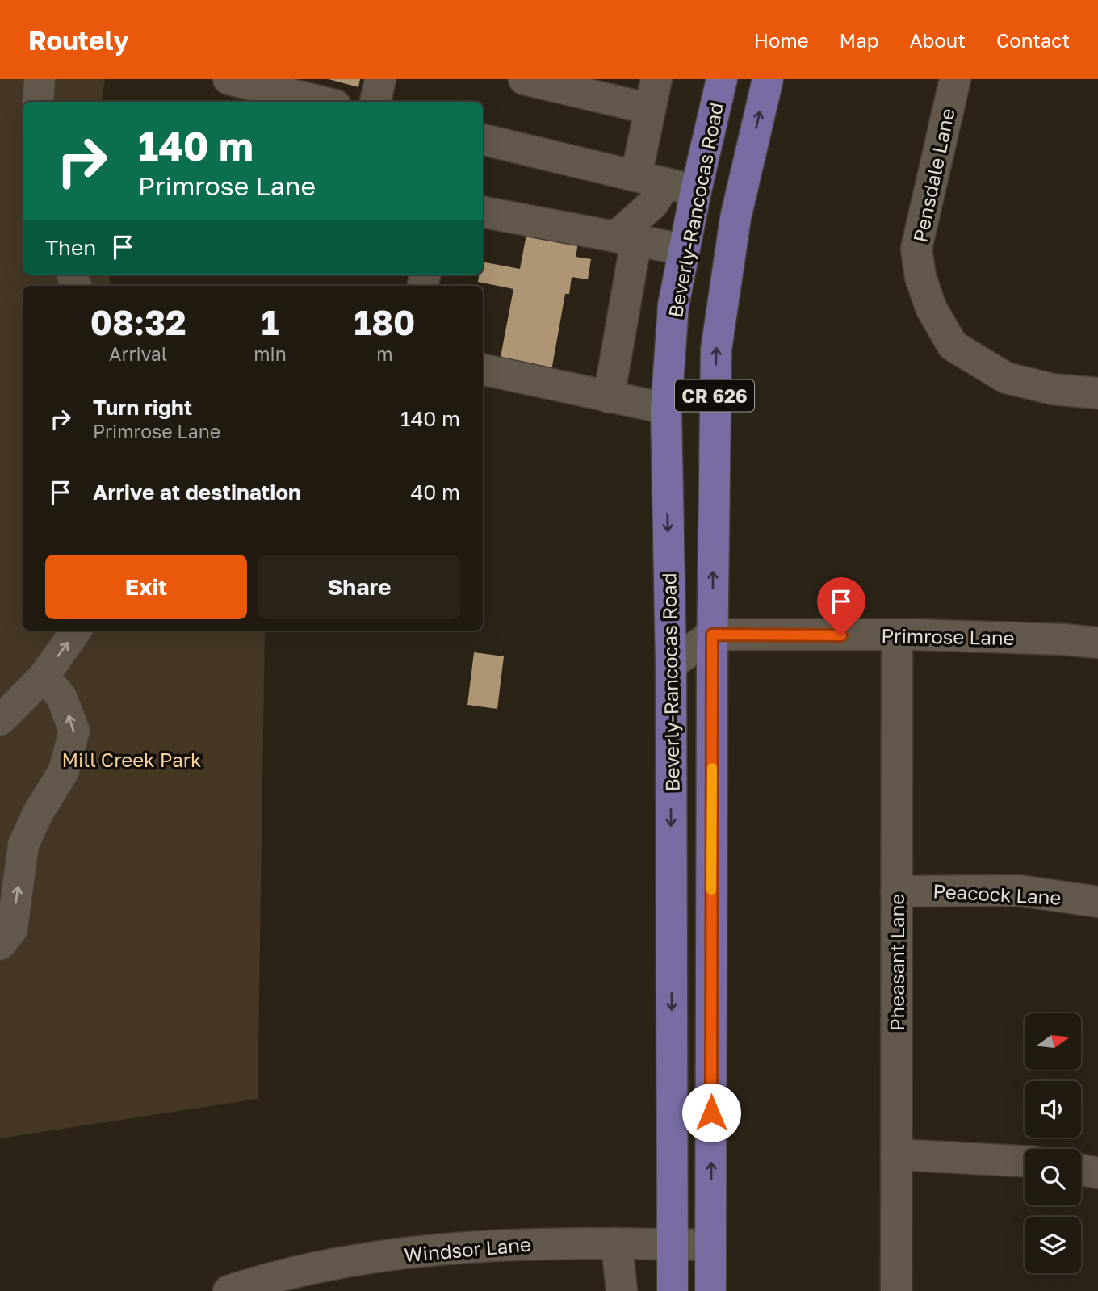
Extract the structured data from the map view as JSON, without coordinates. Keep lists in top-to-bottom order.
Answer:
{
  "streets": {
    "main road": ["Beverly-Rancocas Road", "CR 626"],
    "street": [
      "Pensdale Lane",
      "Primrose Lane",
      "Peacock Lane",
      "Pheasant Lane",
      "Windsor Lane"
    ]
  },
  "crossings": [
    ["Beverly-Rancocas Road", "Primrose Lane"],
    ["Beverly-Rancocas Road", "Windsor Lane"],
    ["Primrose Lane", "Pheasant Lane"],
    ["Peacock Lane", "Pheasant Lane"]
  ],
  "parks": ["Mill Creek Park"],
  "north": "right",
  "page": {
    "header": "Routely",
    "nav": [
      "Home",
      "Map",
      "About",
      "Contact"
    ],
    "turn": ["140 m", "Primrose Lane"],
    "then": "Then",
    "eta": [
      "08:32",
      "Arrival",
      "1",
      "min",
      "180",
      "m"
    ],
    "list": [
      {
        "name": "Turn right",
        "note": "Primrose Lane",
        "value": "140 m"
      },
      {
        "name": "Arrive at destination",
        "value": "40 m"
      }
    ],
    "buttons": ["Exit", "Share"]
  }
}
